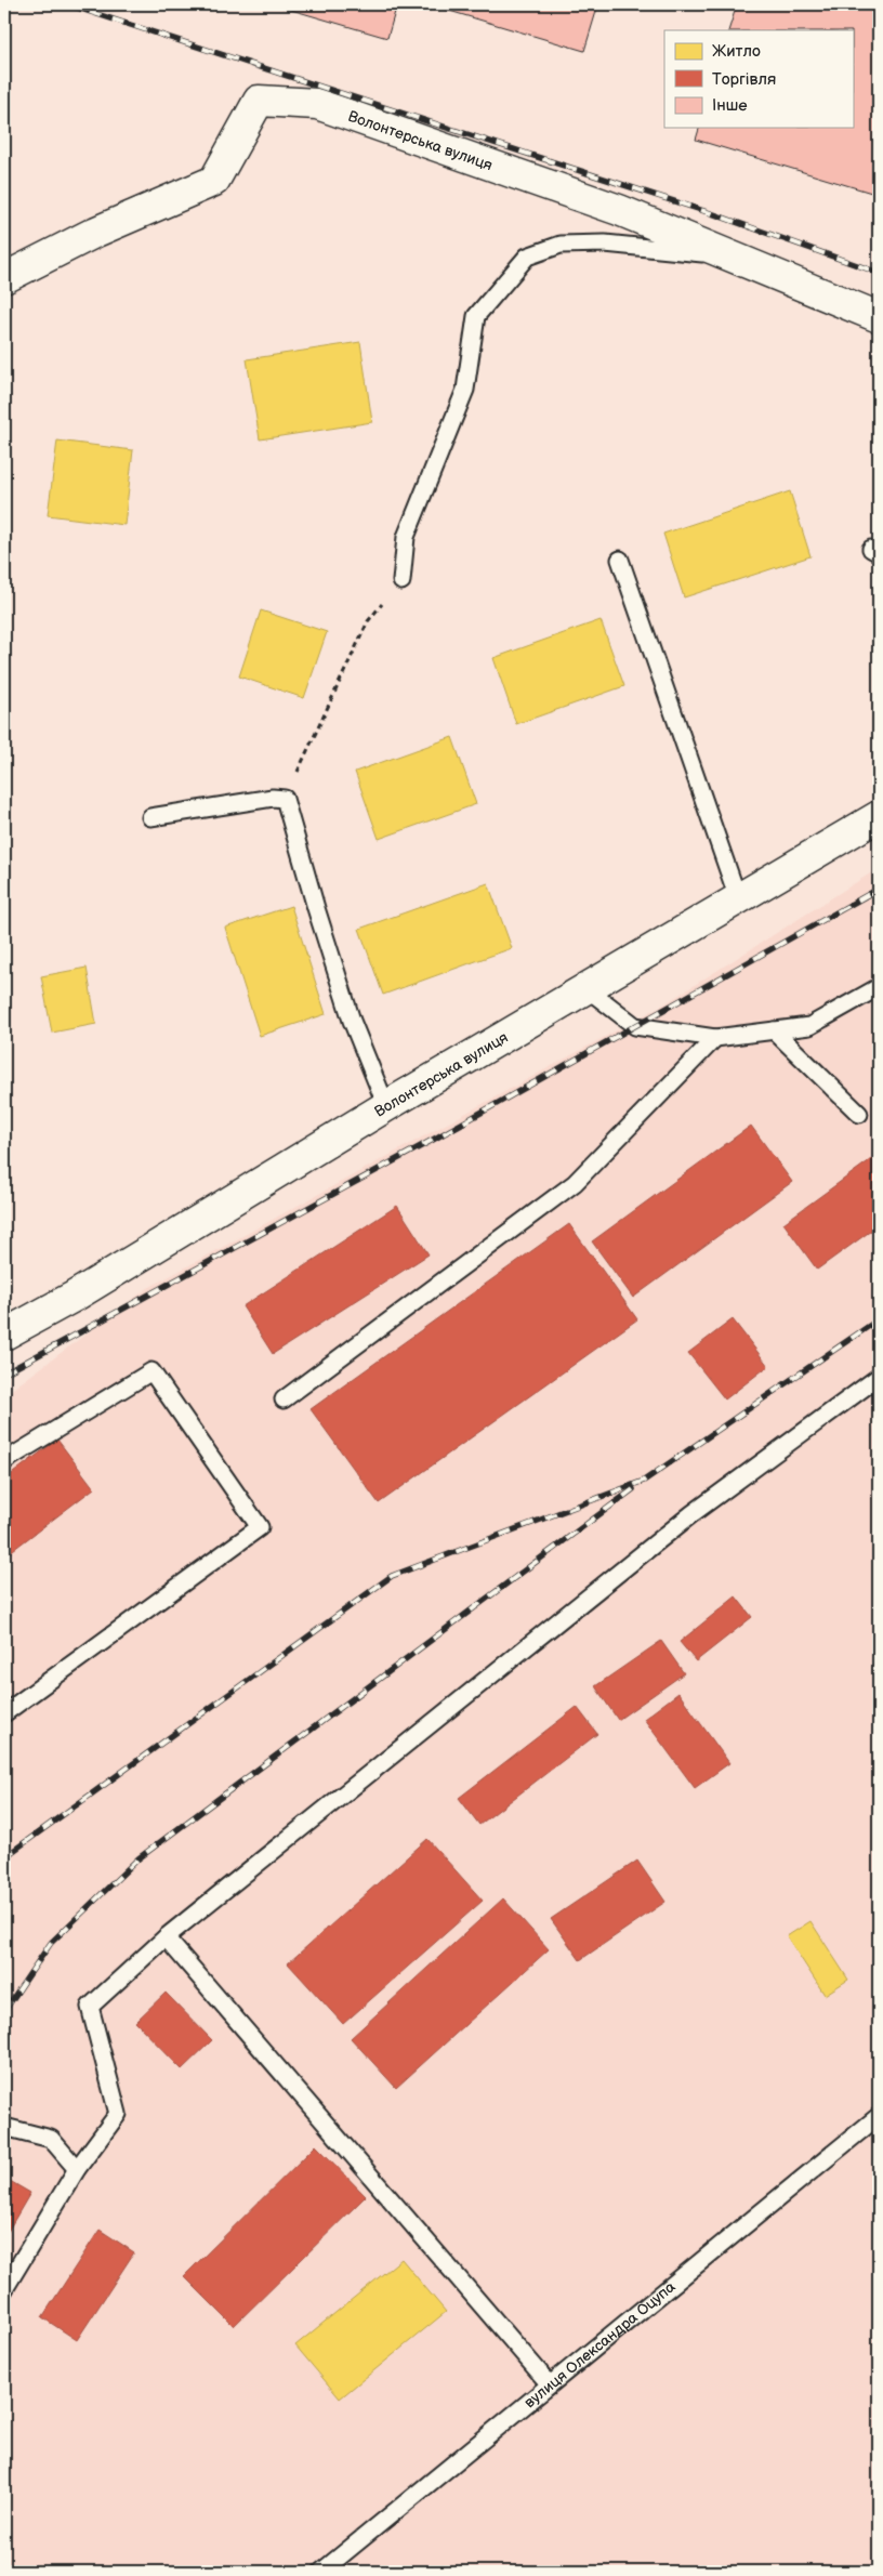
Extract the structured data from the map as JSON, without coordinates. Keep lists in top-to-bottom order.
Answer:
{
  "streets": {
    "street": ["Волонтерська вулиця"],
    "lane": ["вулиця Олександра Оцупа"]
  },
  "legend": ["Житло", "Торгівля", "Інше"]
}
